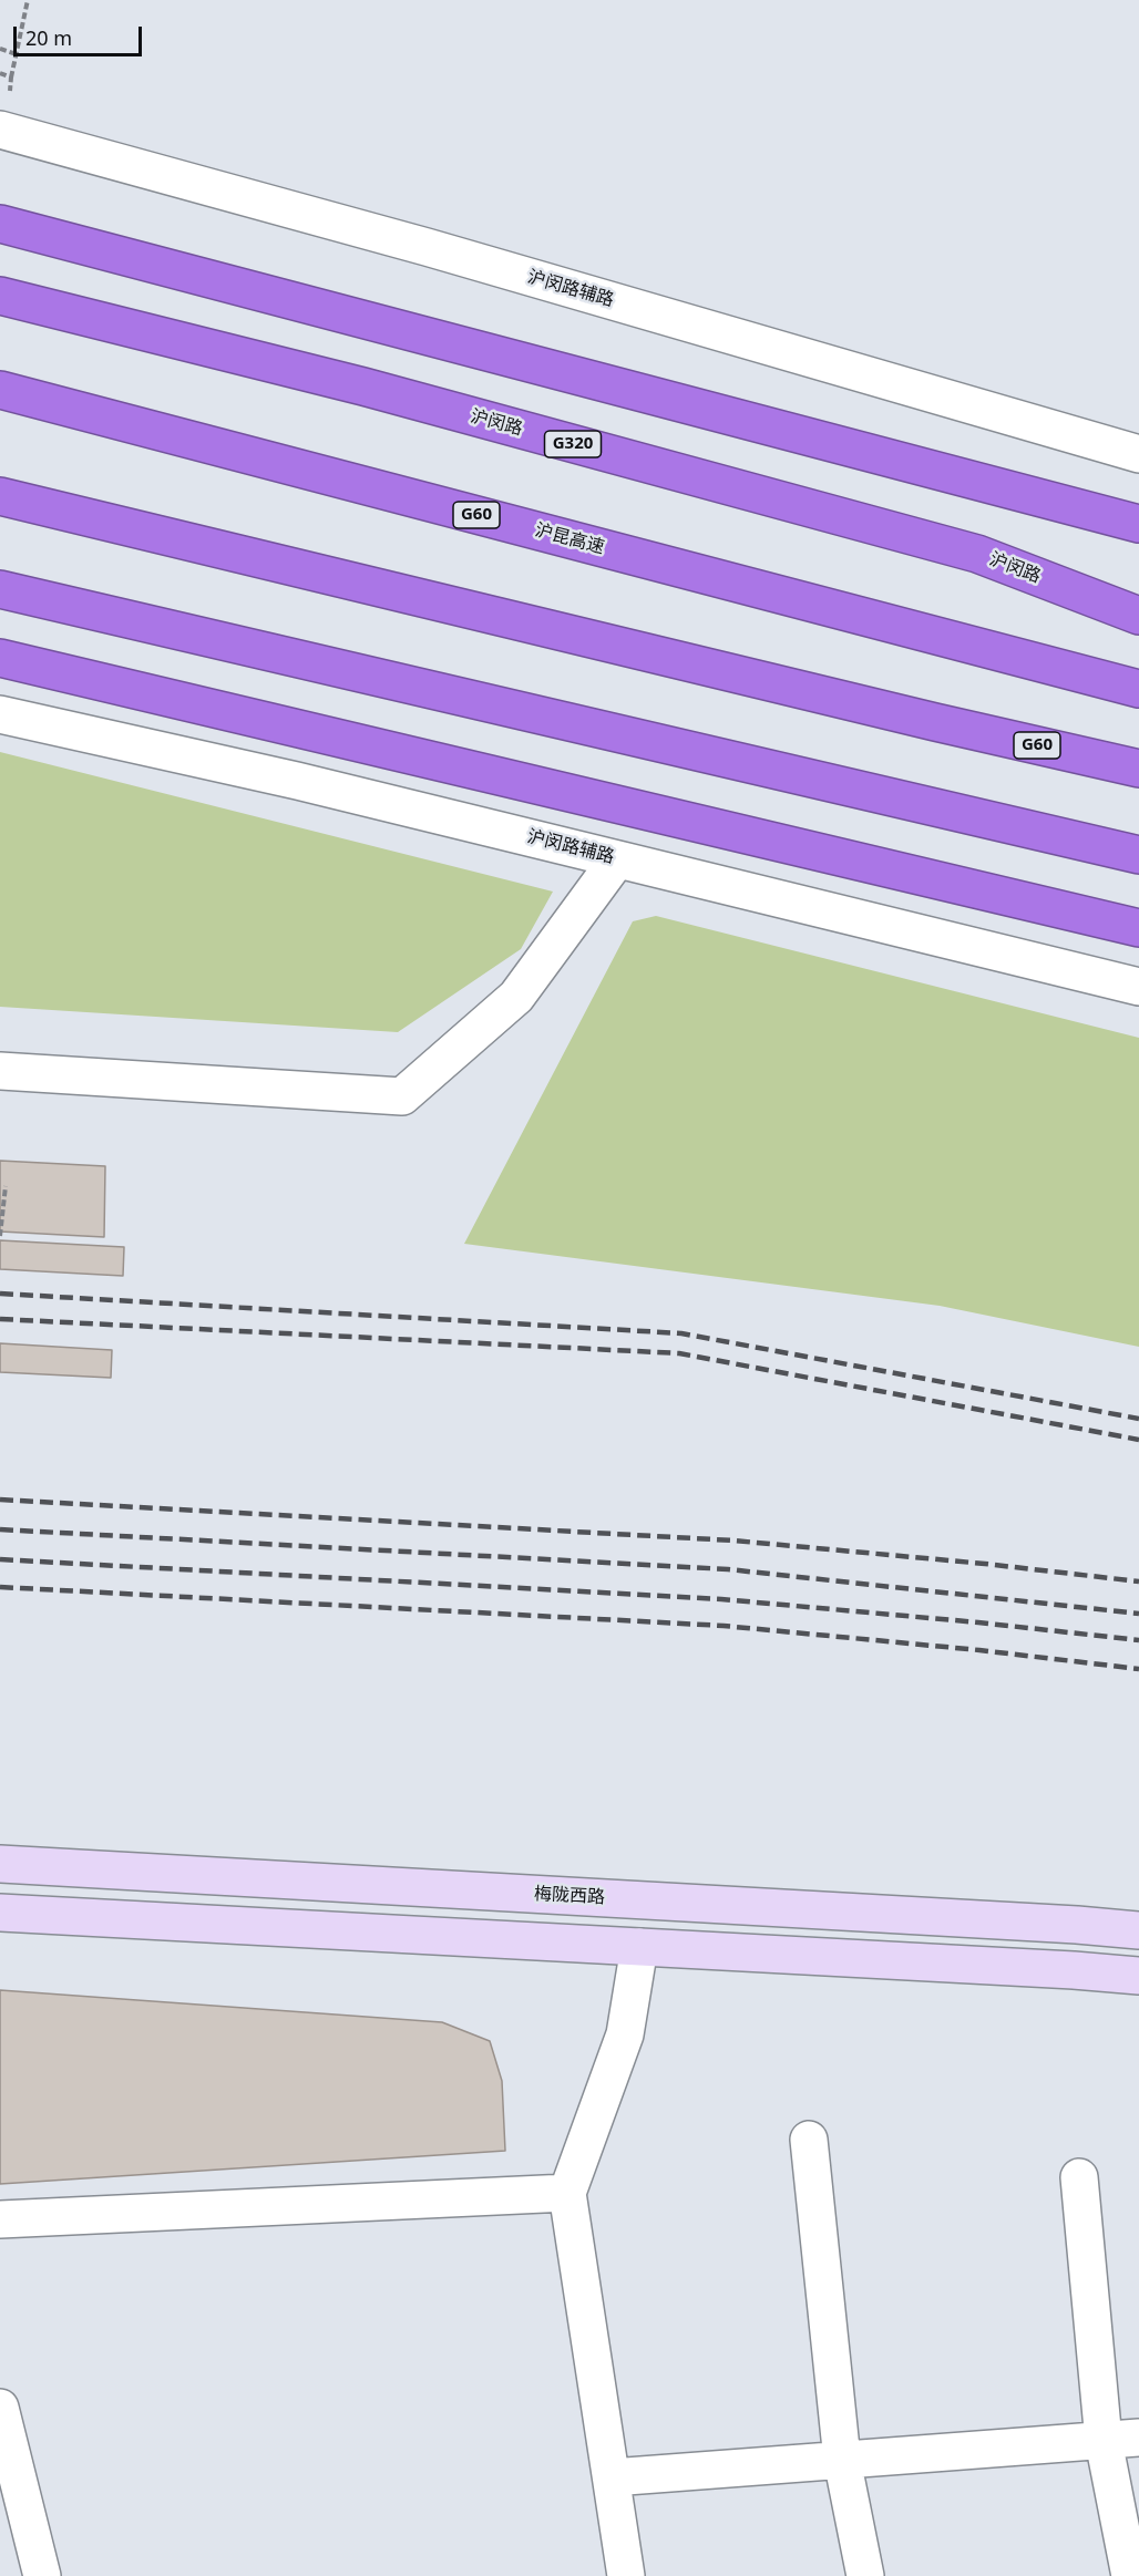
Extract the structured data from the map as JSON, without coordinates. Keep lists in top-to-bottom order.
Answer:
{
  "streets": {
    "highway": [
      "沪闵路",
      "G320",
      "G60",
      "沪昆高速"
    ],
    "street": ["沪闵路辅路", "梅陇西路"]
  },
  "scale_bar": "20 m"
}
